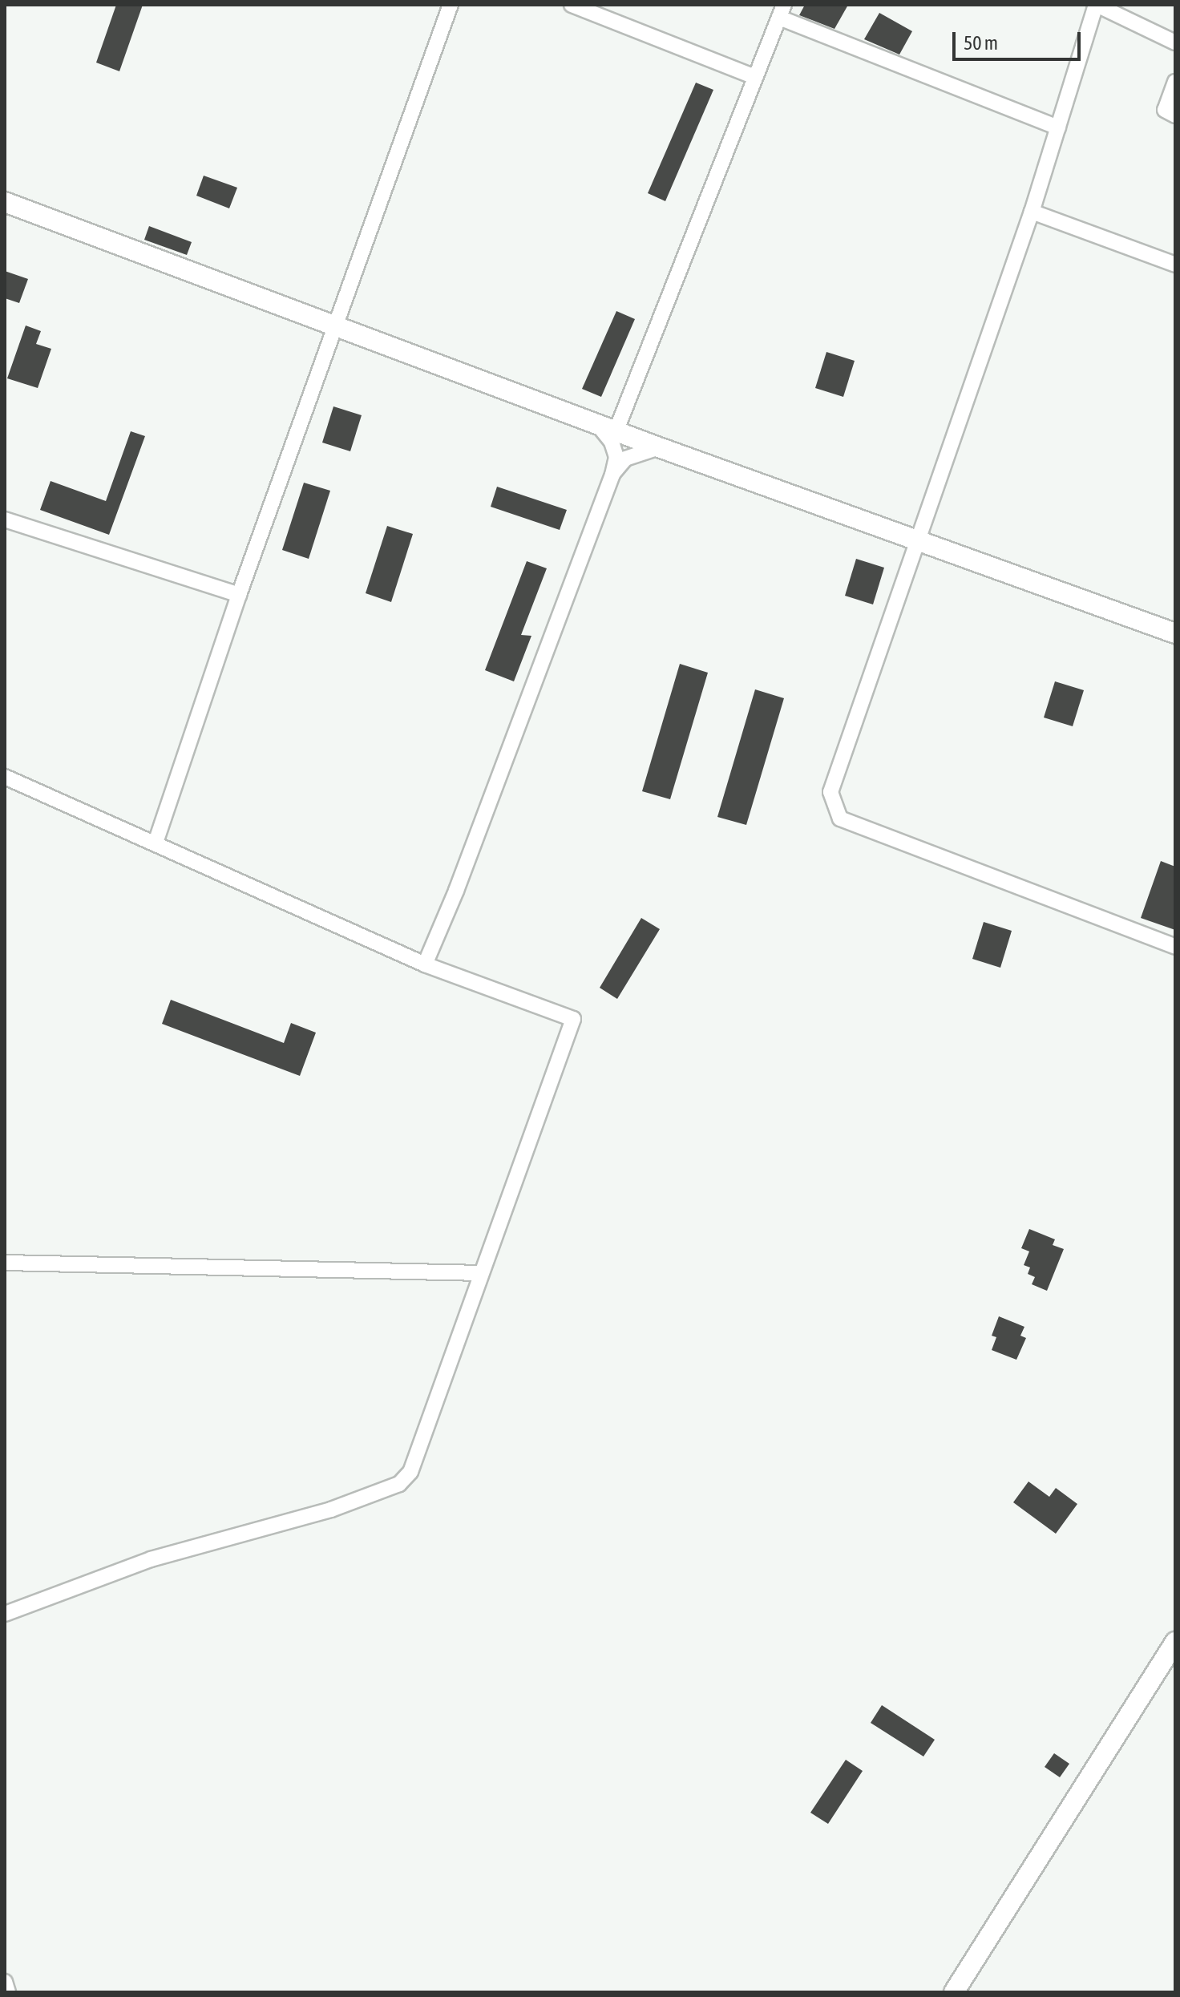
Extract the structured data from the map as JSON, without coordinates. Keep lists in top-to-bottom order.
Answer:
{
  "scale_bar": "50 m"
}
